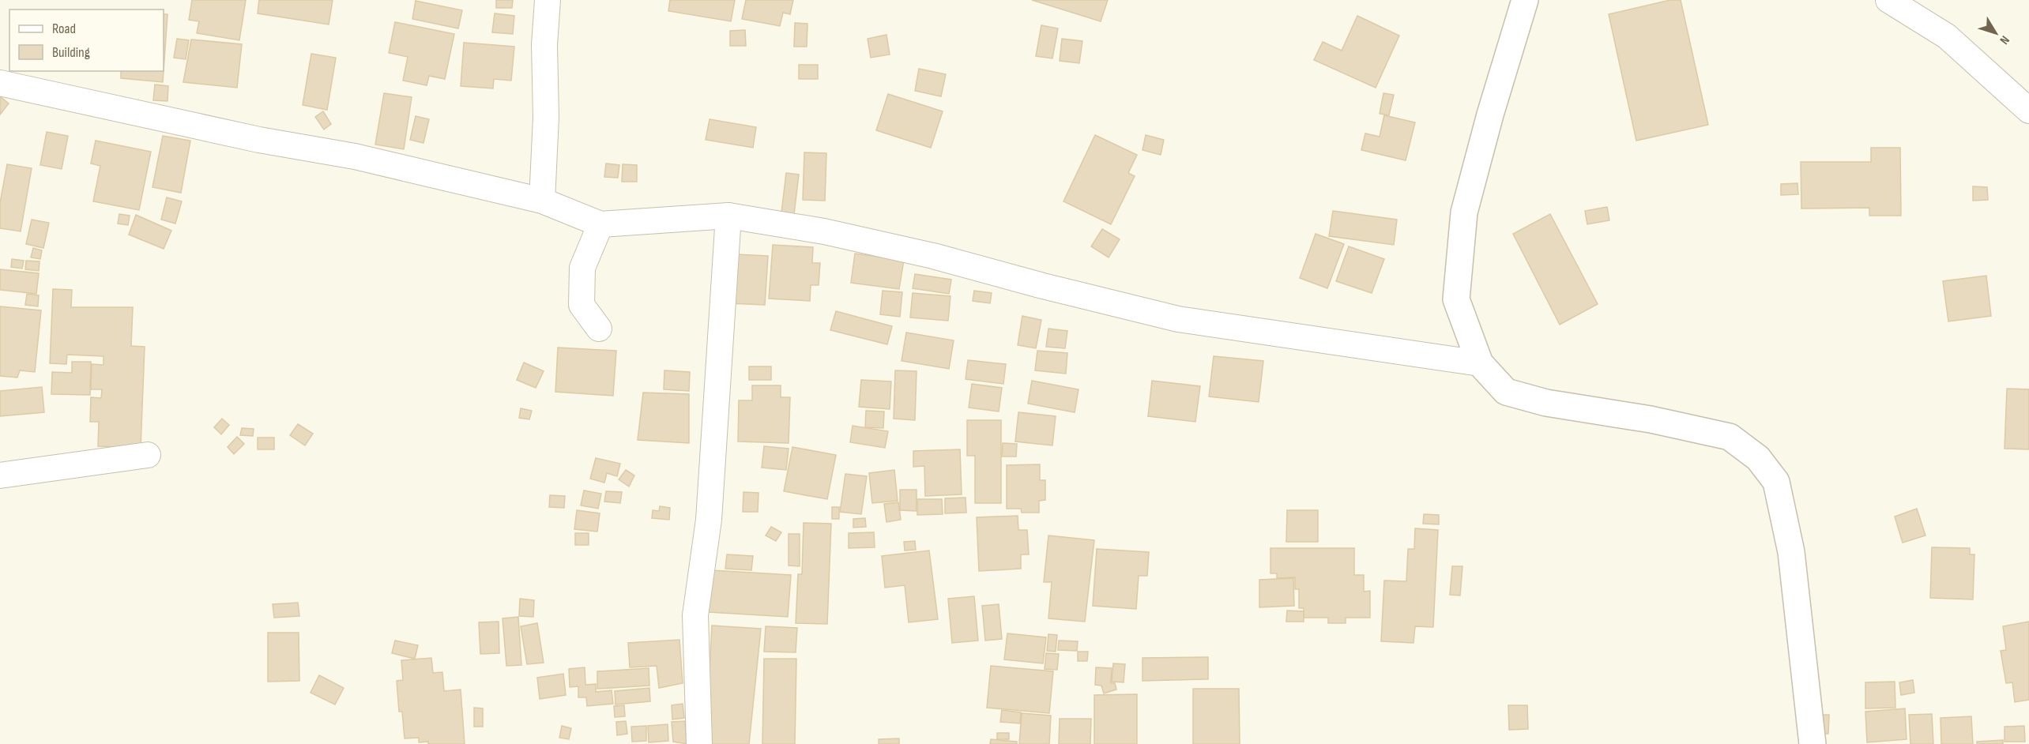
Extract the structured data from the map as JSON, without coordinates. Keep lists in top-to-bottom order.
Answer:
{
  "legend": ["Road", "Building"],
  "north": "bottom right"
}
